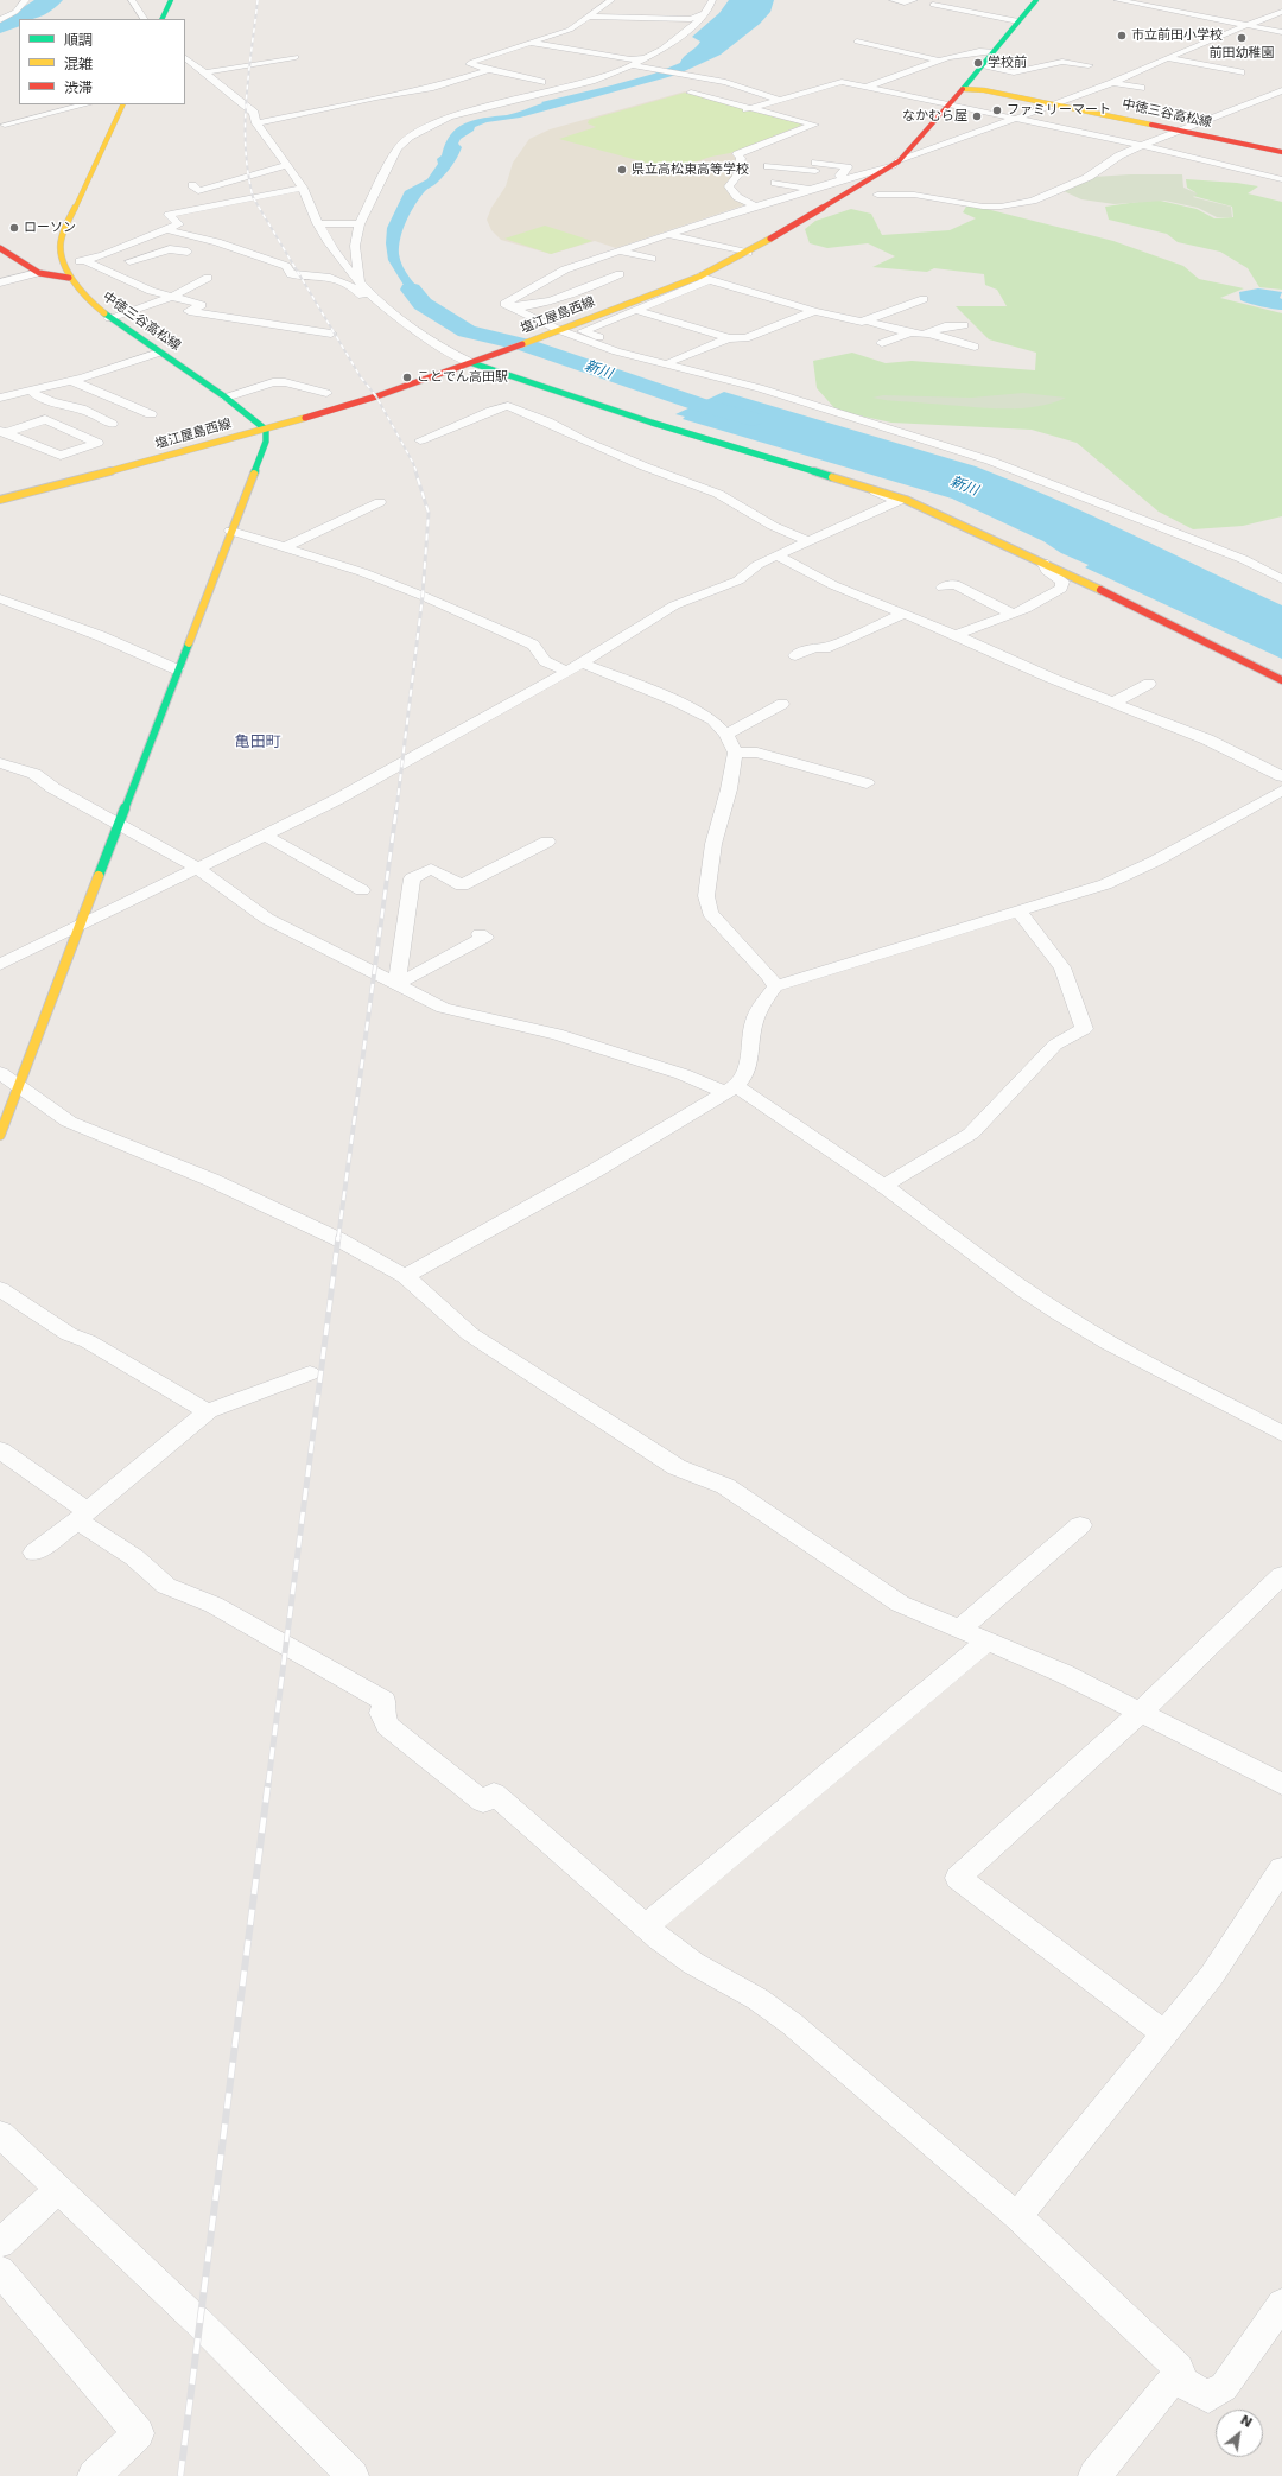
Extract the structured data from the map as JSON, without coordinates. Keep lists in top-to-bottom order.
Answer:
{
  "streets": {
    "main road": ["中徳三谷高松線", "塩江屋島西線"]
  },
  "crossings": [
    ["中徳三谷高松線", "塩江屋島西線"]
  ],
  "districts": ["亀田町"],
  "water": ["新川"],
  "places": [
    "市立前田小学校",
    "前田幼稚園",
    "学校前",
    "ファミリーマート",
    "なかむら屋",
    "県立高松東高等学校",
    "ローソン",
    "ことでん高田駅"
  ],
  "legend": ["順調", "混雑", "渋滞"],
  "north": "top right"
}
